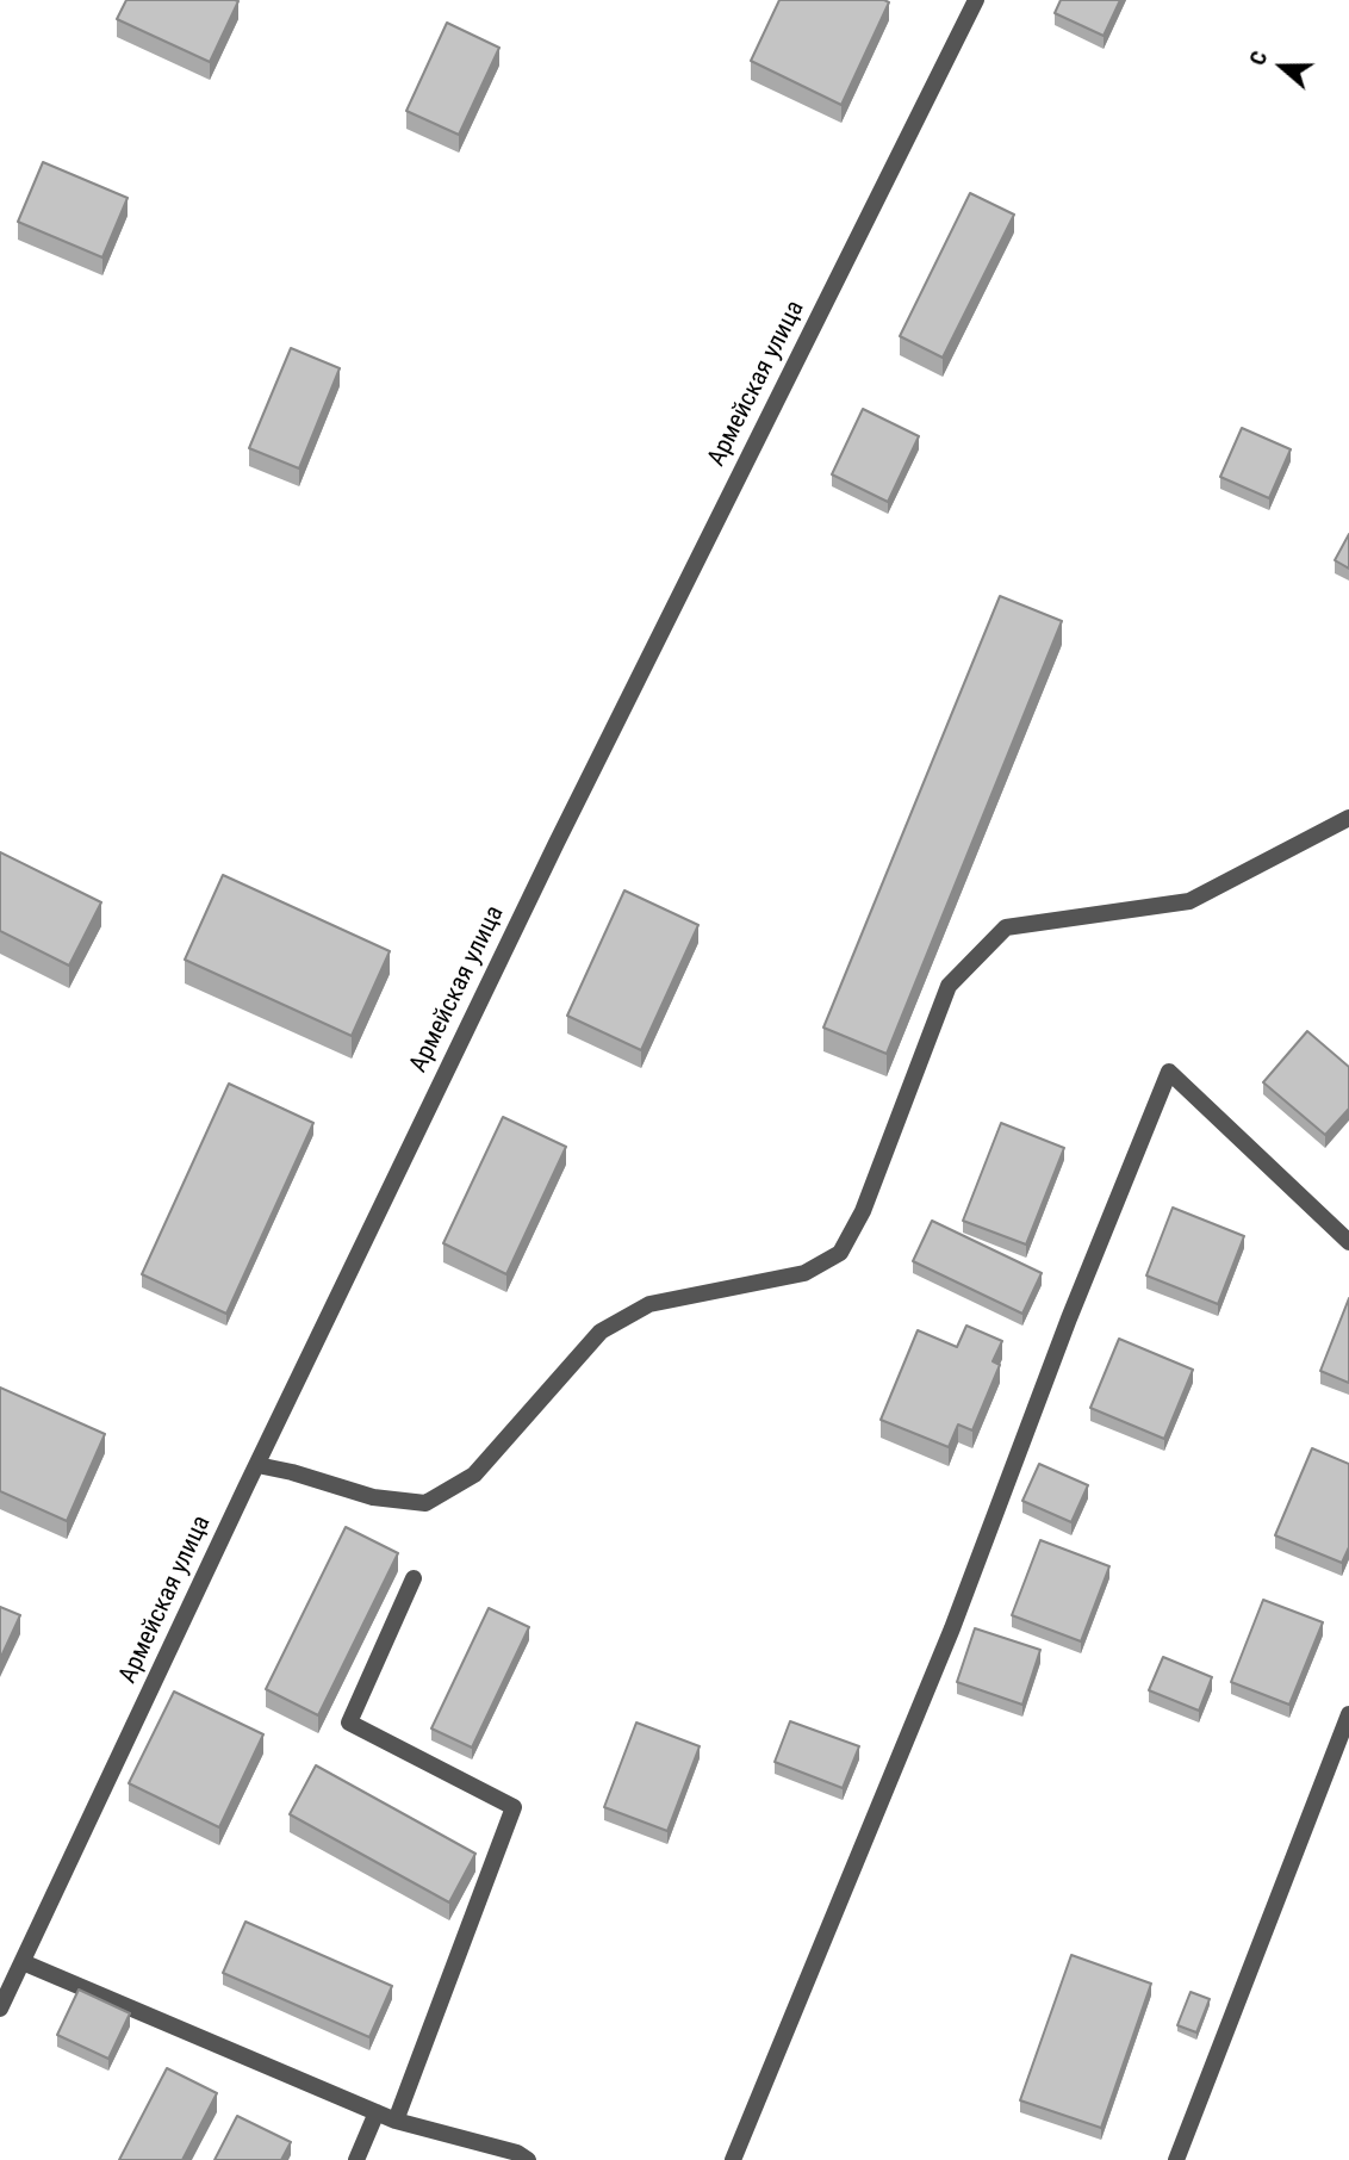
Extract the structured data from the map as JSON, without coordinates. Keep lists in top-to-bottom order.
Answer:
{
  "streets": {
    "street": ["Армейская улица"]
  },
  "north": "left"
}
